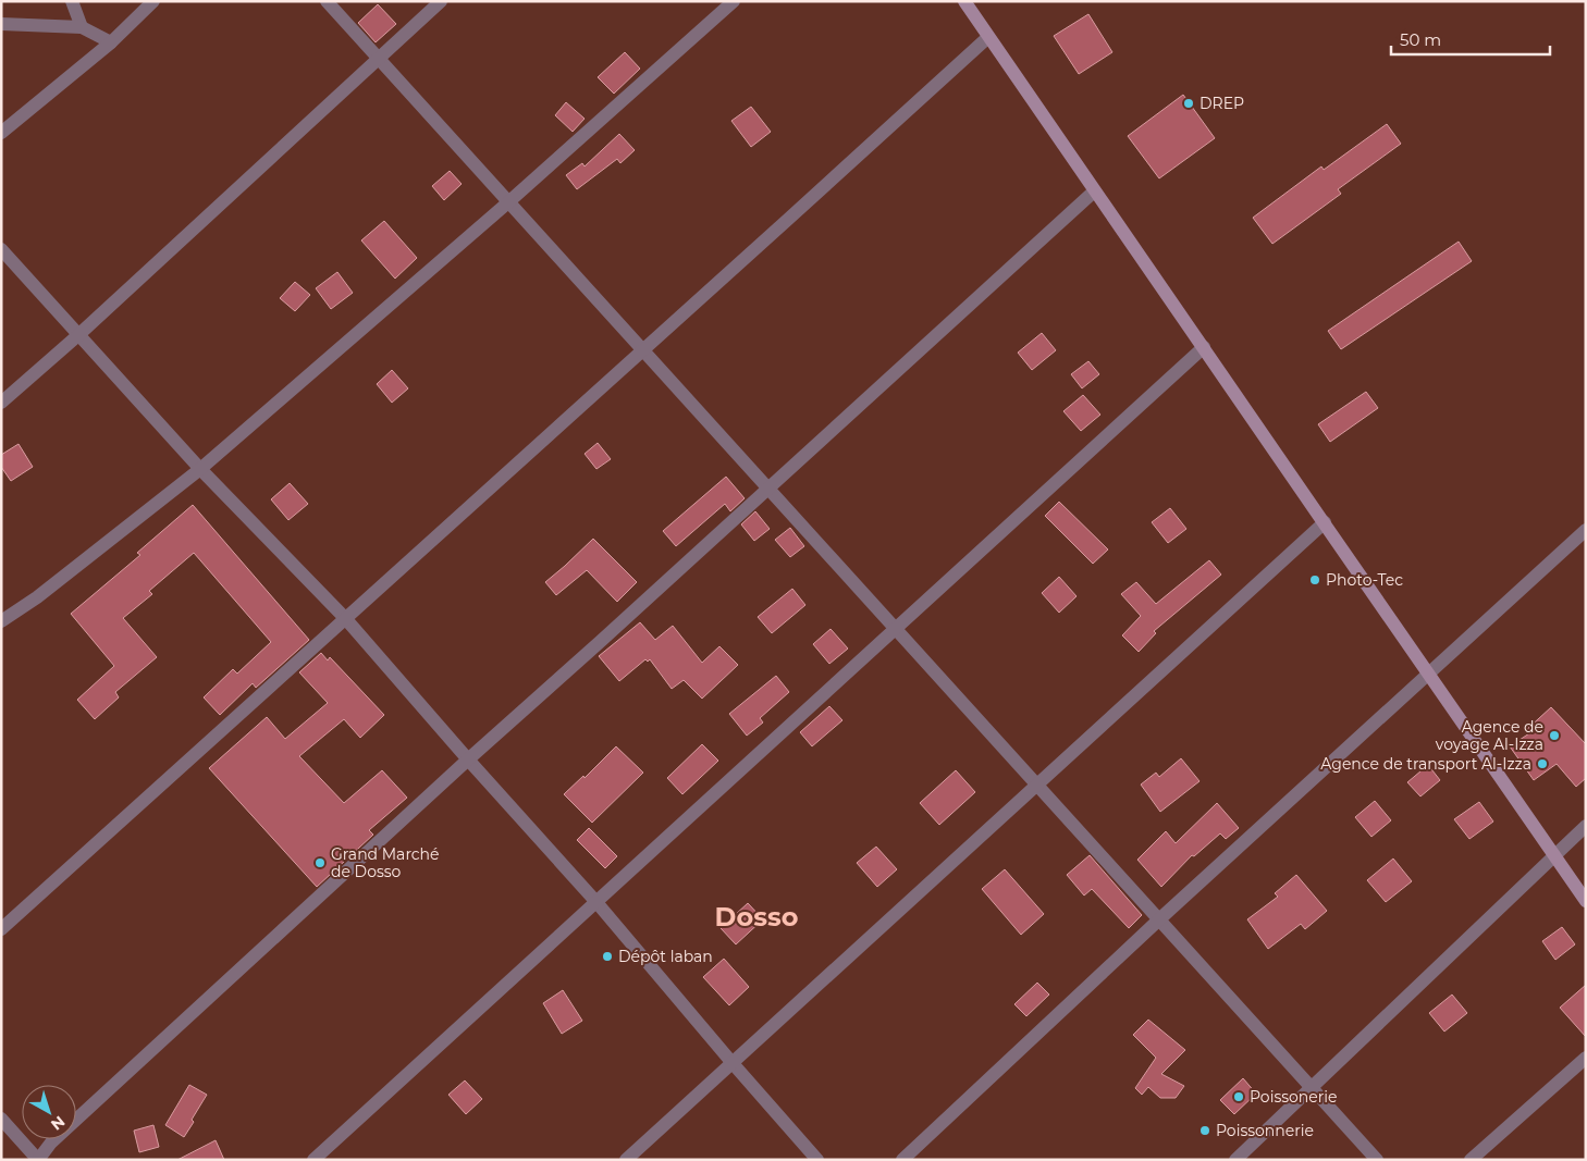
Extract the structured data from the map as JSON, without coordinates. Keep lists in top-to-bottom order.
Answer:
{
  "districts": ["Dosso"],
  "places": [
    "DREP",
    "Photo-Tec",
    "Agence de voyage Al-Izza",
    "Agence de transport Al-Izza",
    "Grand Marché de Dosso",
    "Dépôt laban",
    "Poissonerie",
    "Poissonnerie"
  ],
  "scale_bar": "50 m",
  "north": "bottom right"
}
